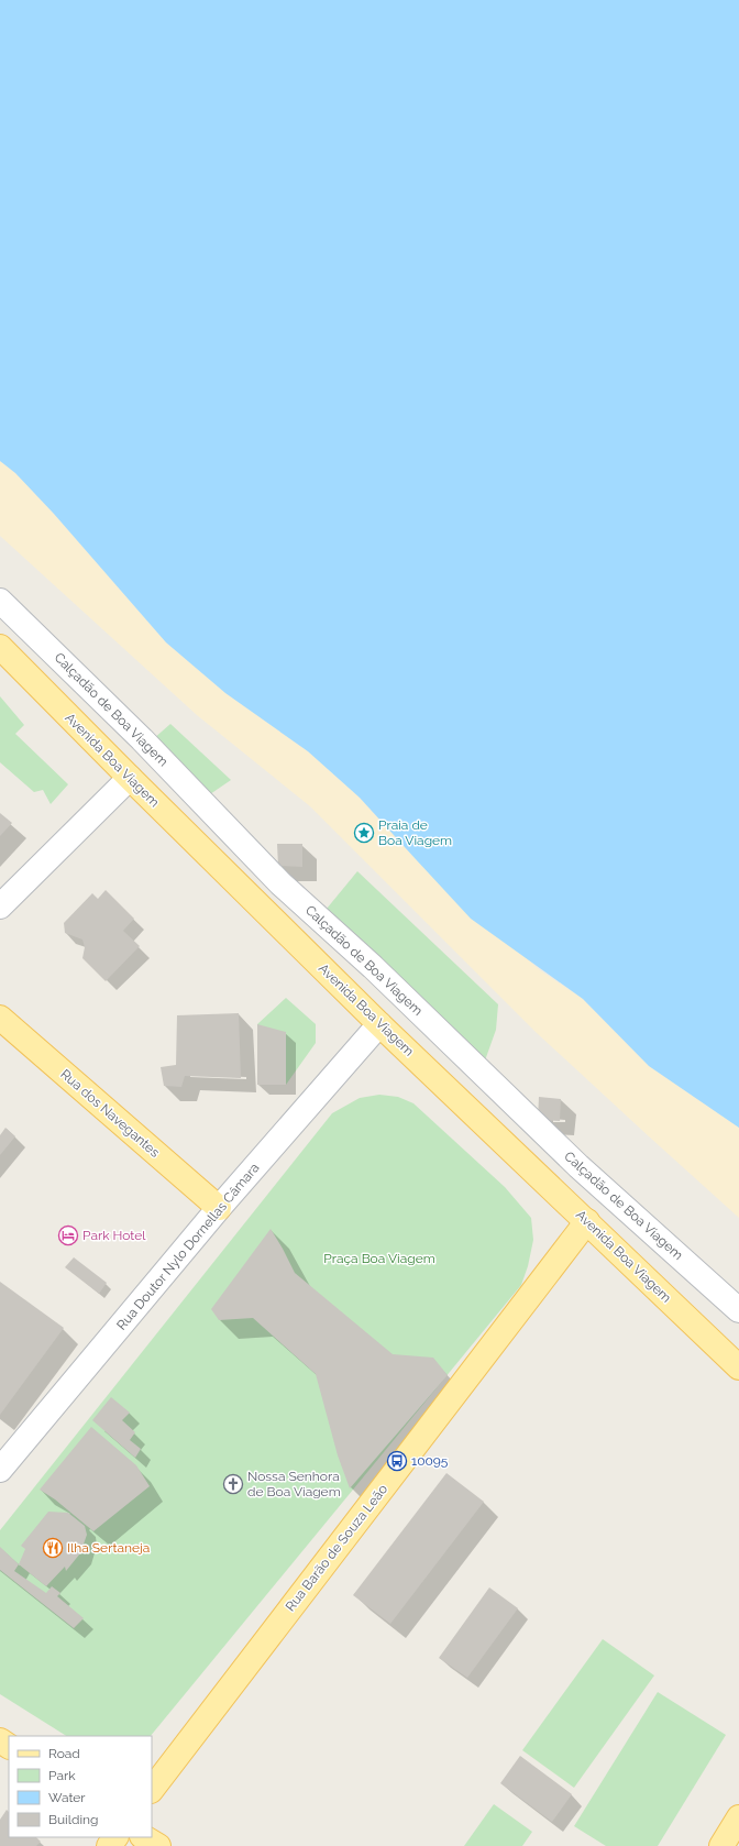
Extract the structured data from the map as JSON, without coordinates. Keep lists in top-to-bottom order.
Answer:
{
  "streets": {
    "main road": ["Avenida Boa Viagem", "Rua dos Navegantes", "Rua Barão de Souza Leão"],
    "street": ["Calçadão de Boa Viagem", "Rua Doutor Nylo Dornellas Câmara"]
  },
  "crossings": [
    ["Avenida Boa Viagem", "Rua Doutor Nylo Dornellas Câmara"],
    ["Avenida Boa Viagem", "Rua Barão de Souza Leão"],
    ["Rua dos Navegantes", "Rua Doutor Nylo Dornellas Câmara"]
  ],
  "parks": ["Praça Boa Viagem"],
  "places": {
    "place": ["Praia de Boa Viagem"],
    "hotel": ["Park Hotel"],
    "bus stop": ["10095"],
    "church": ["Nossa Senhora de Boa Viagem"],
    "restaurant": ["Ilha Sertaneja"]
  },
  "legend": [
    "Road",
    "Park",
    "Water",
    "Building"
  ]
}
